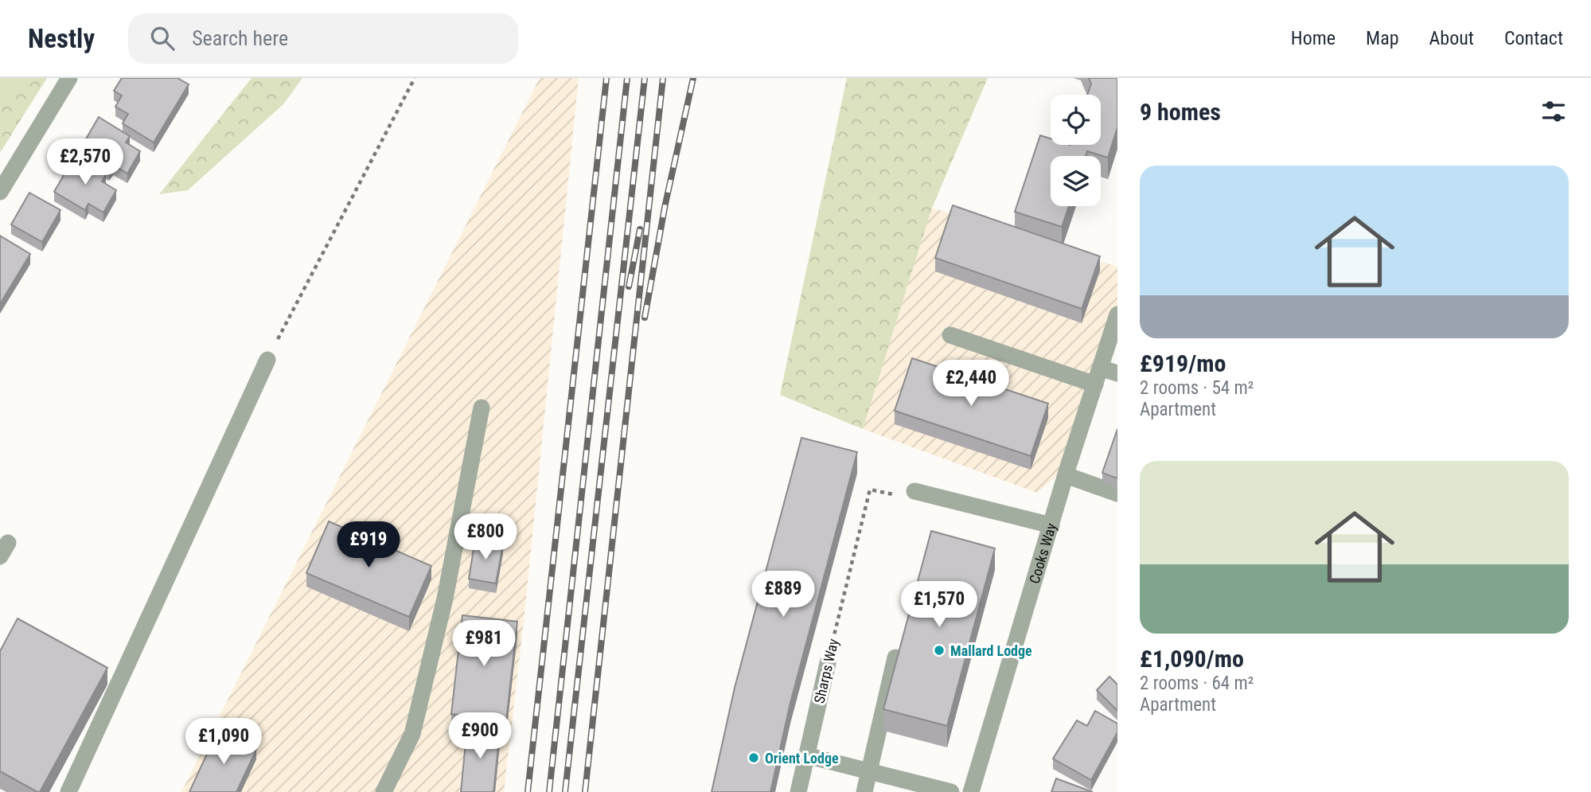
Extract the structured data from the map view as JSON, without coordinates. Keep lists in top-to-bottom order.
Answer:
{
  "streets": {
    "street": ["Cooks Way", "Sharps Way"]
  },
  "places": ["Mallard Lodge", "Orient Lodge"],
  "page": {
    "header": "Nestly",
    "search": "Search here",
    "nav": [
      "Home",
      "Map",
      "About",
      "Contact"
    ],
    "heading": "9 homes",
    "price": [
      "£2,570",
      "£2,440",
      "£800",
      "£919",
      "£889",
      "£1,570",
      "£981",
      "£900",
      "£1,090"
    ],
    "list": [
      {
        "name": "£919/mo",
        "note": "2 rooms · 54 m² · Apartment"
      },
      {
        "name": "£1,090/mo",
        "note": "2 rooms · 64 m² · Apartment"
      }
    ]
  }
}
